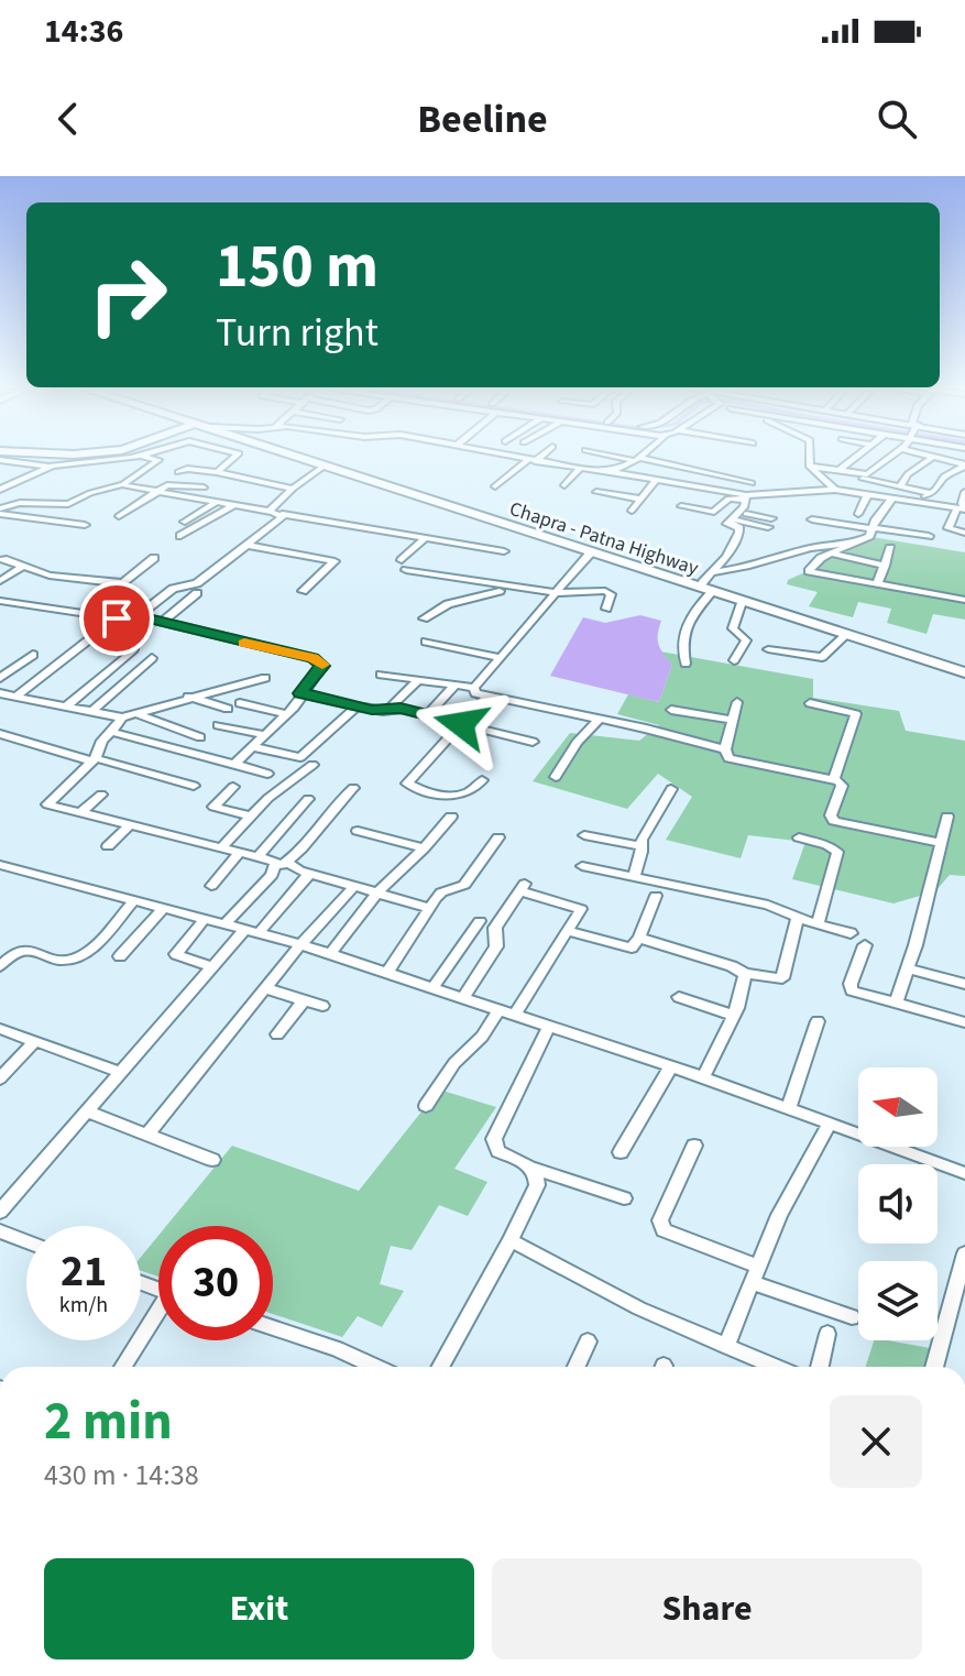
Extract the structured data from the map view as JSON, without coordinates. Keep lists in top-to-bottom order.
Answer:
{
  "streets": {
    "highway": ["Chapra - Patna Highway"]
  },
  "north": "left",
  "page": {
    "status": "14:36",
    "header": "Beeline",
    "turn": ["150 m", "Turn right"],
    "speed": "21 km/h",
    "limit": "30",
    "heading": ["2 min", "430 m · 14:38"],
    "buttons": ["Exit", "Share"]
  }
}
